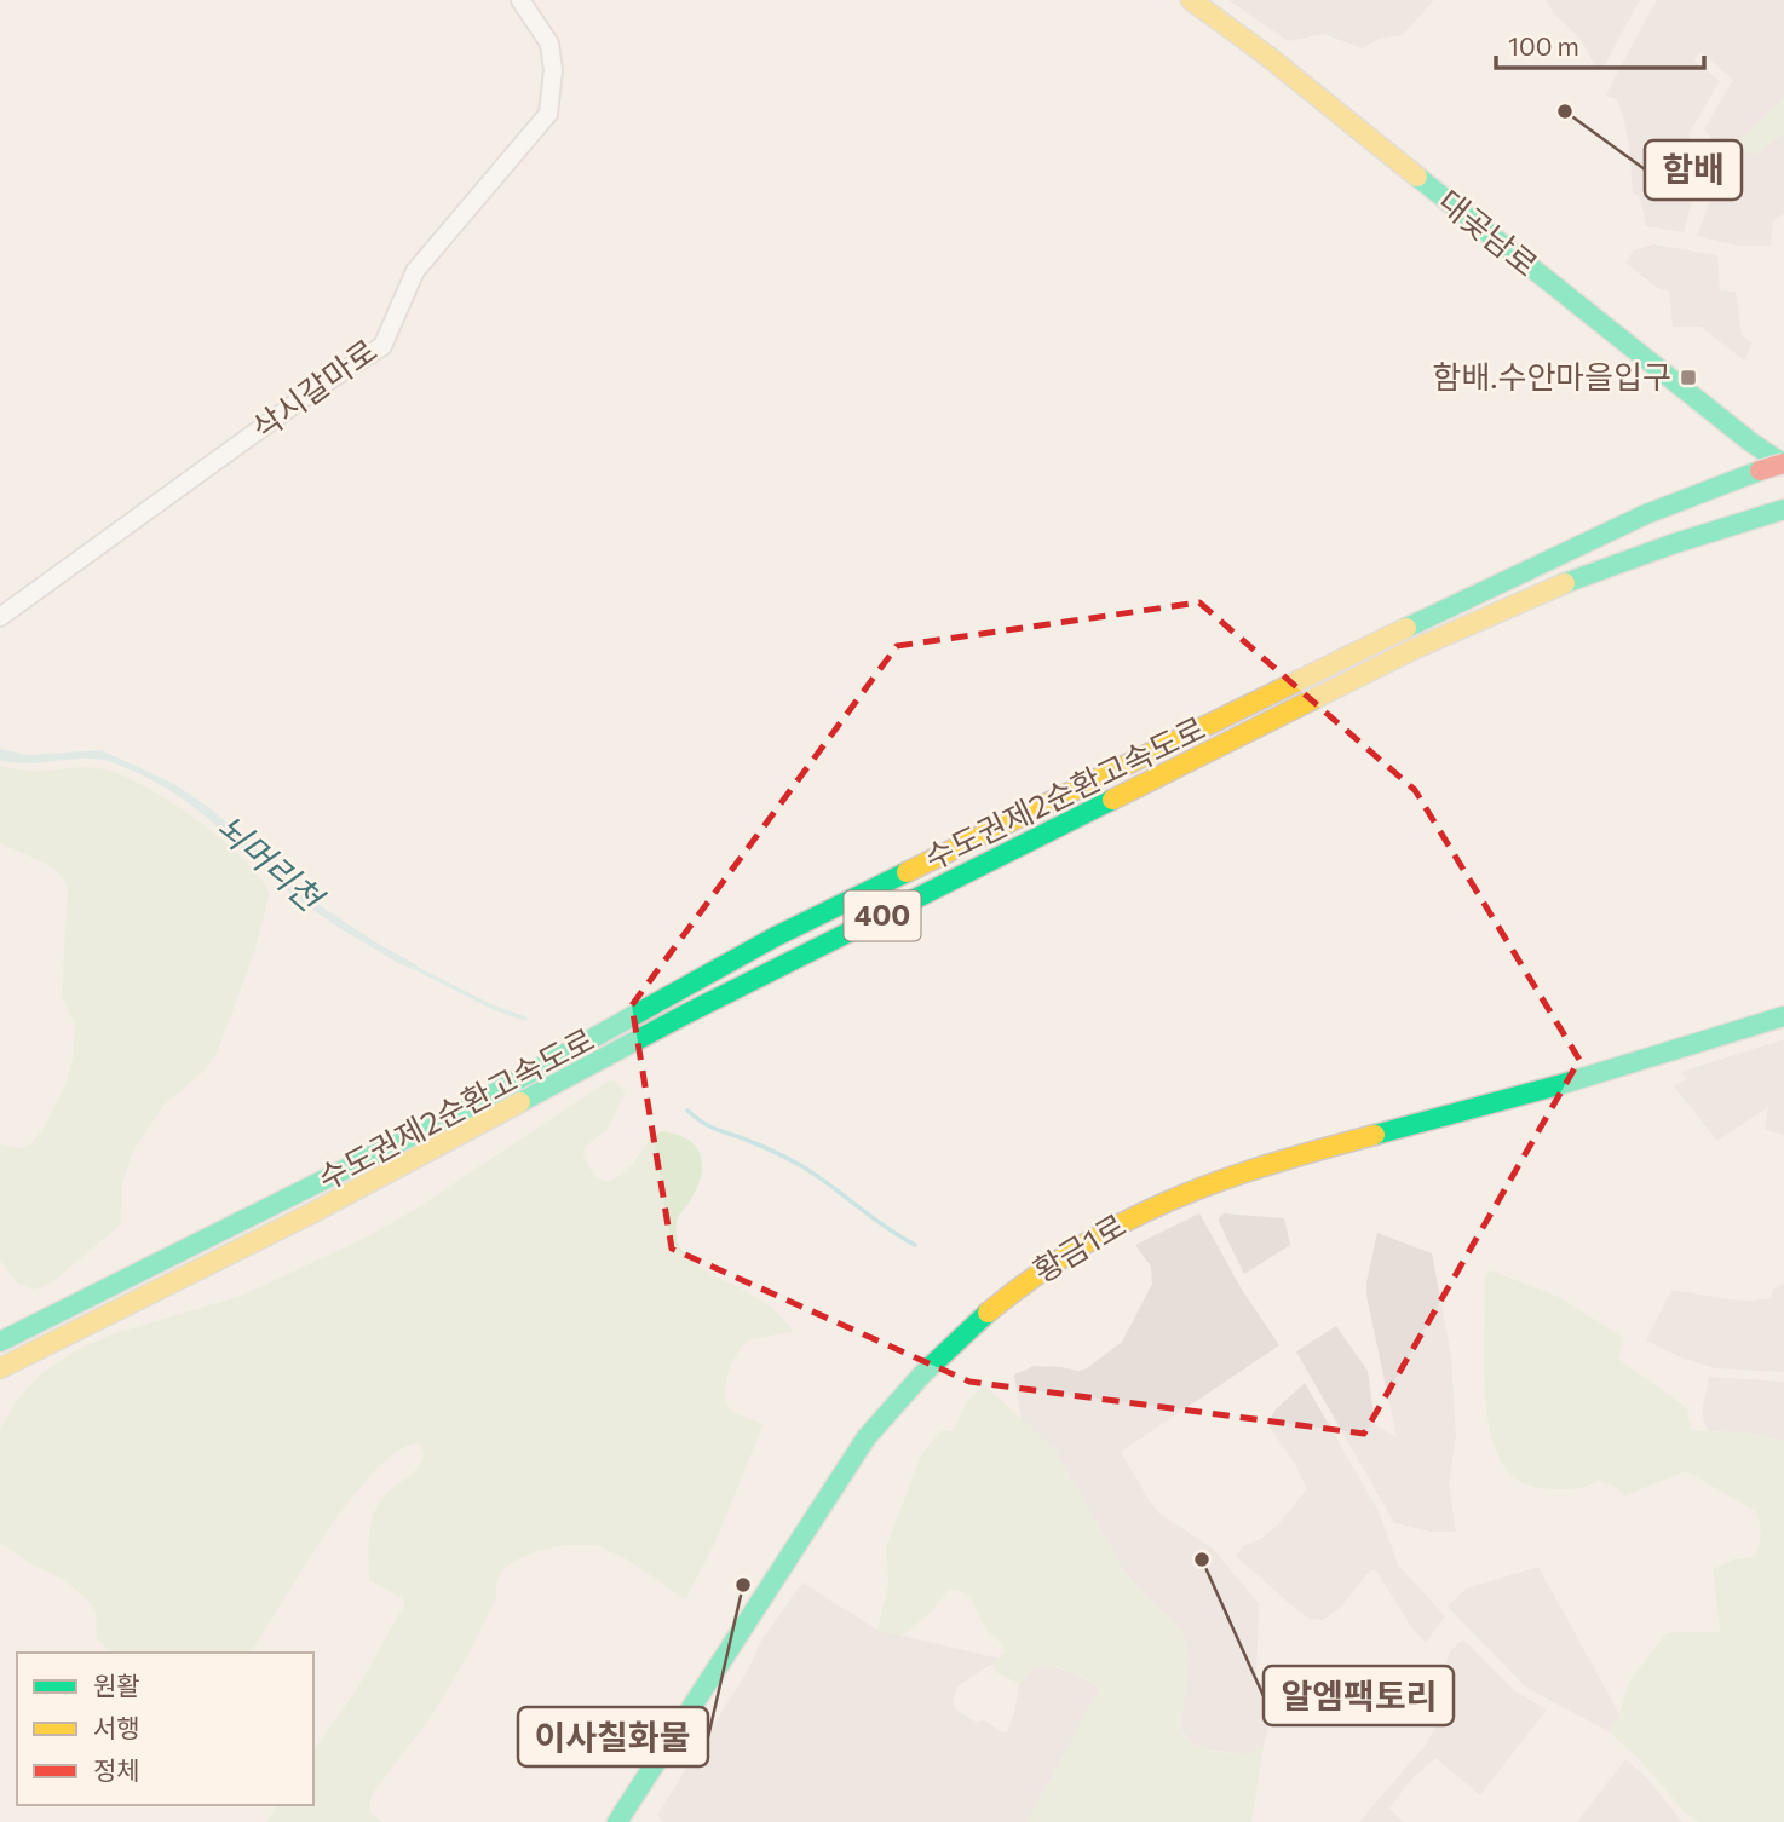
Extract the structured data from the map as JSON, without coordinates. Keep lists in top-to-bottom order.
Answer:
{
  "streets": {
    "main road": [
      "대곶남로",
      "수도권제2순환고속도로",
      "400",
      "황금1로"
    ],
    "street": ["삭시갈마로"]
  },
  "crossings": [
    ["대곶남로", "수도권제2순환고속도로"]
  ],
  "water": ["뇌머리천"],
  "places": {
    "other": ["함배", "알엠팩토리", "이사칠화물"],
    "transit": ["함배.수안마을입구"]
  },
  "legend": ["원활", "서행", "정체"],
  "scale_bar": "100 m"
}
